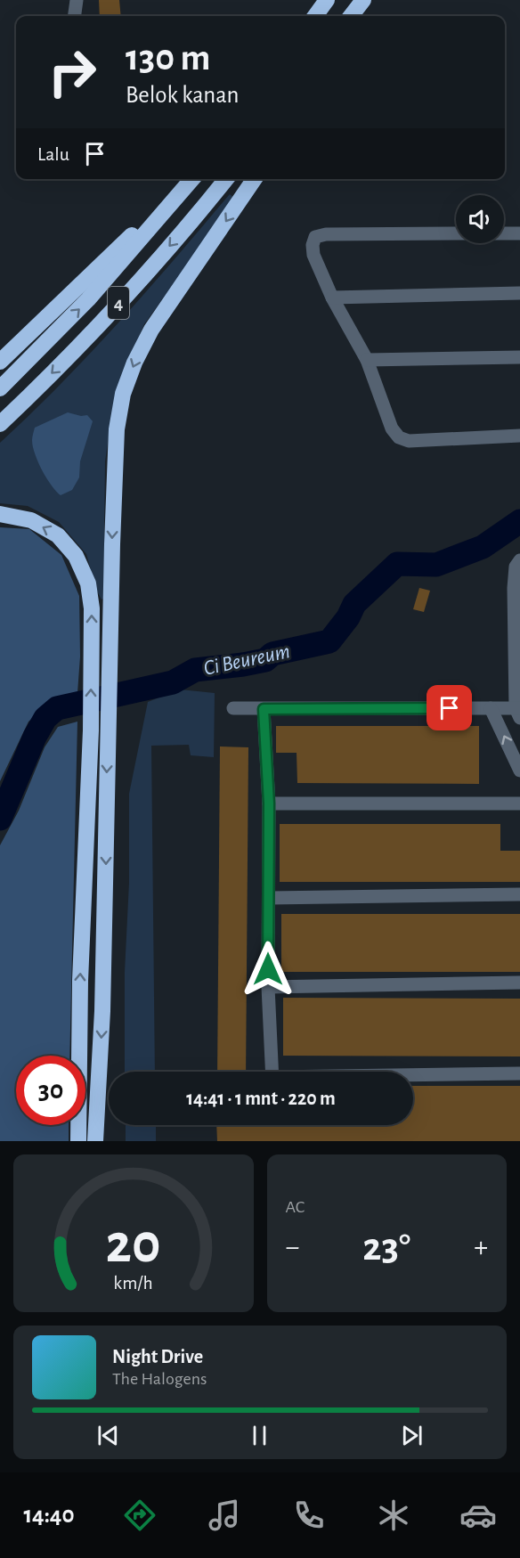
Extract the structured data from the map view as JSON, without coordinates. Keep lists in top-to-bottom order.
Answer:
{
  "streets": {
    "highway": ["4"]
  },
  "water": ["Ci Beureum"],
  "page": {
    "turn": ["130 m", "Belok kanan"],
    "then": "Lalu",
    "limit": "30",
    "trip": "14:41 · 1 mnt · 220 m",
    "tile": "AC",
    "heat": ["−", "23°", "+"],
    "song": ["Night Drive", "The Halogens"],
    "tabs": "14:40",
    "gauge": ["20", "km/h"]
  }
}
